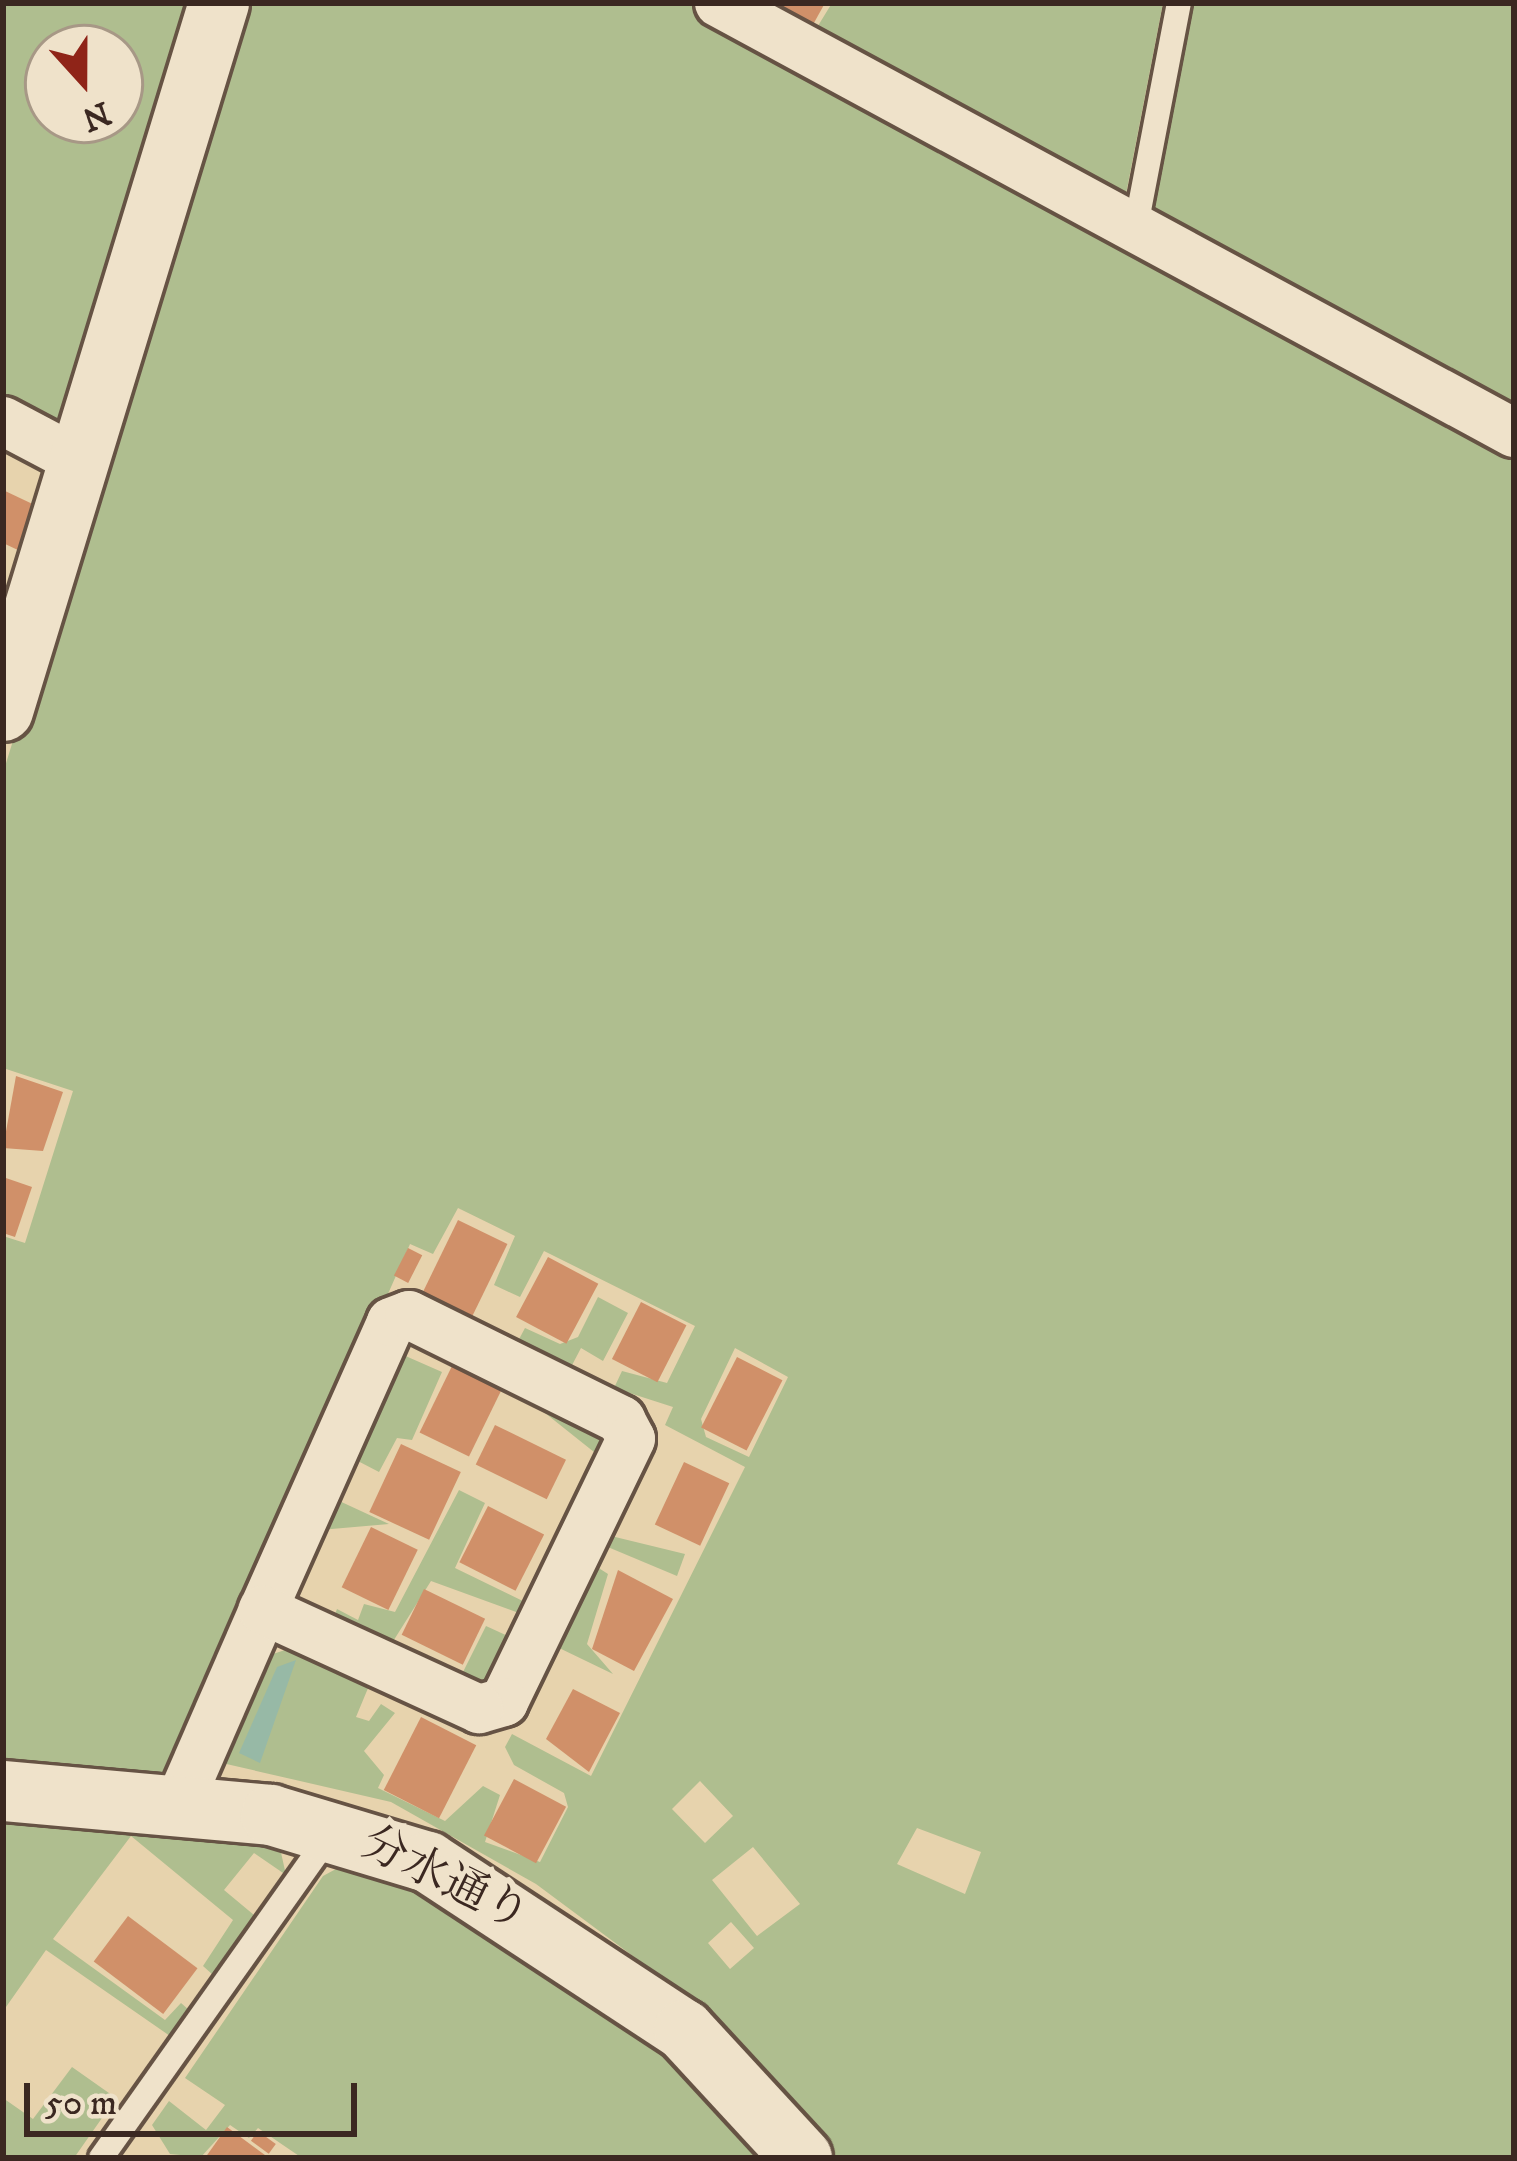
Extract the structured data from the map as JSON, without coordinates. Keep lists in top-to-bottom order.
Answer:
{
  "streets": {
    "street": ["分水通り"]
  },
  "scale_bar": "50 m",
  "north": "bottom"
}
